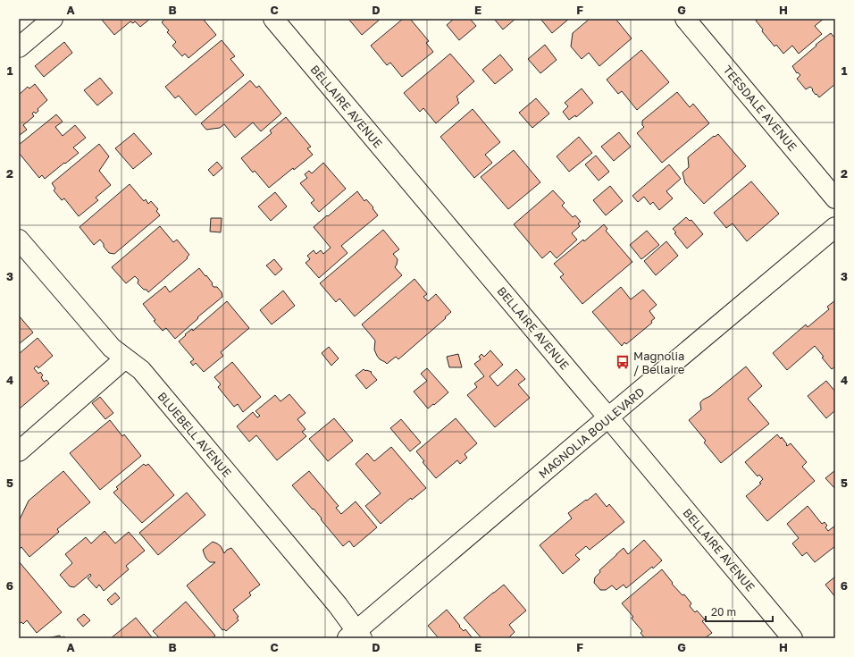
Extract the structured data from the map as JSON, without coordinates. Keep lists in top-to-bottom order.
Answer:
{
  "streets": {
    "street": [
      "BELLAIRE AVENUE",
      "TEESDALE AVENUE",
      "MAGNOLIA BOULEVARD",
      "BLUEBELL AVENUE"
    ]
  },
  "crossings": [
    ["BELLAIRE AVENUE", "MAGNOLIA BOULEVARD"],
    ["MAGNOLIA BOULEVARD", "BLUEBELL AVENUE"]
  ],
  "places": {
    "bus stop": ["Magnolia / Bellaire"]
  },
  "scale_bar": "20 m",
  "grid": {
    "columns": [
      "A",
      "B",
      "C",
      "D",
      "E",
      "F",
      "G",
      "H"
    ],
    "rows": [
      "1",
      "2",
      "3",
      "4",
      "5",
      "6"
    ]
  }
}
